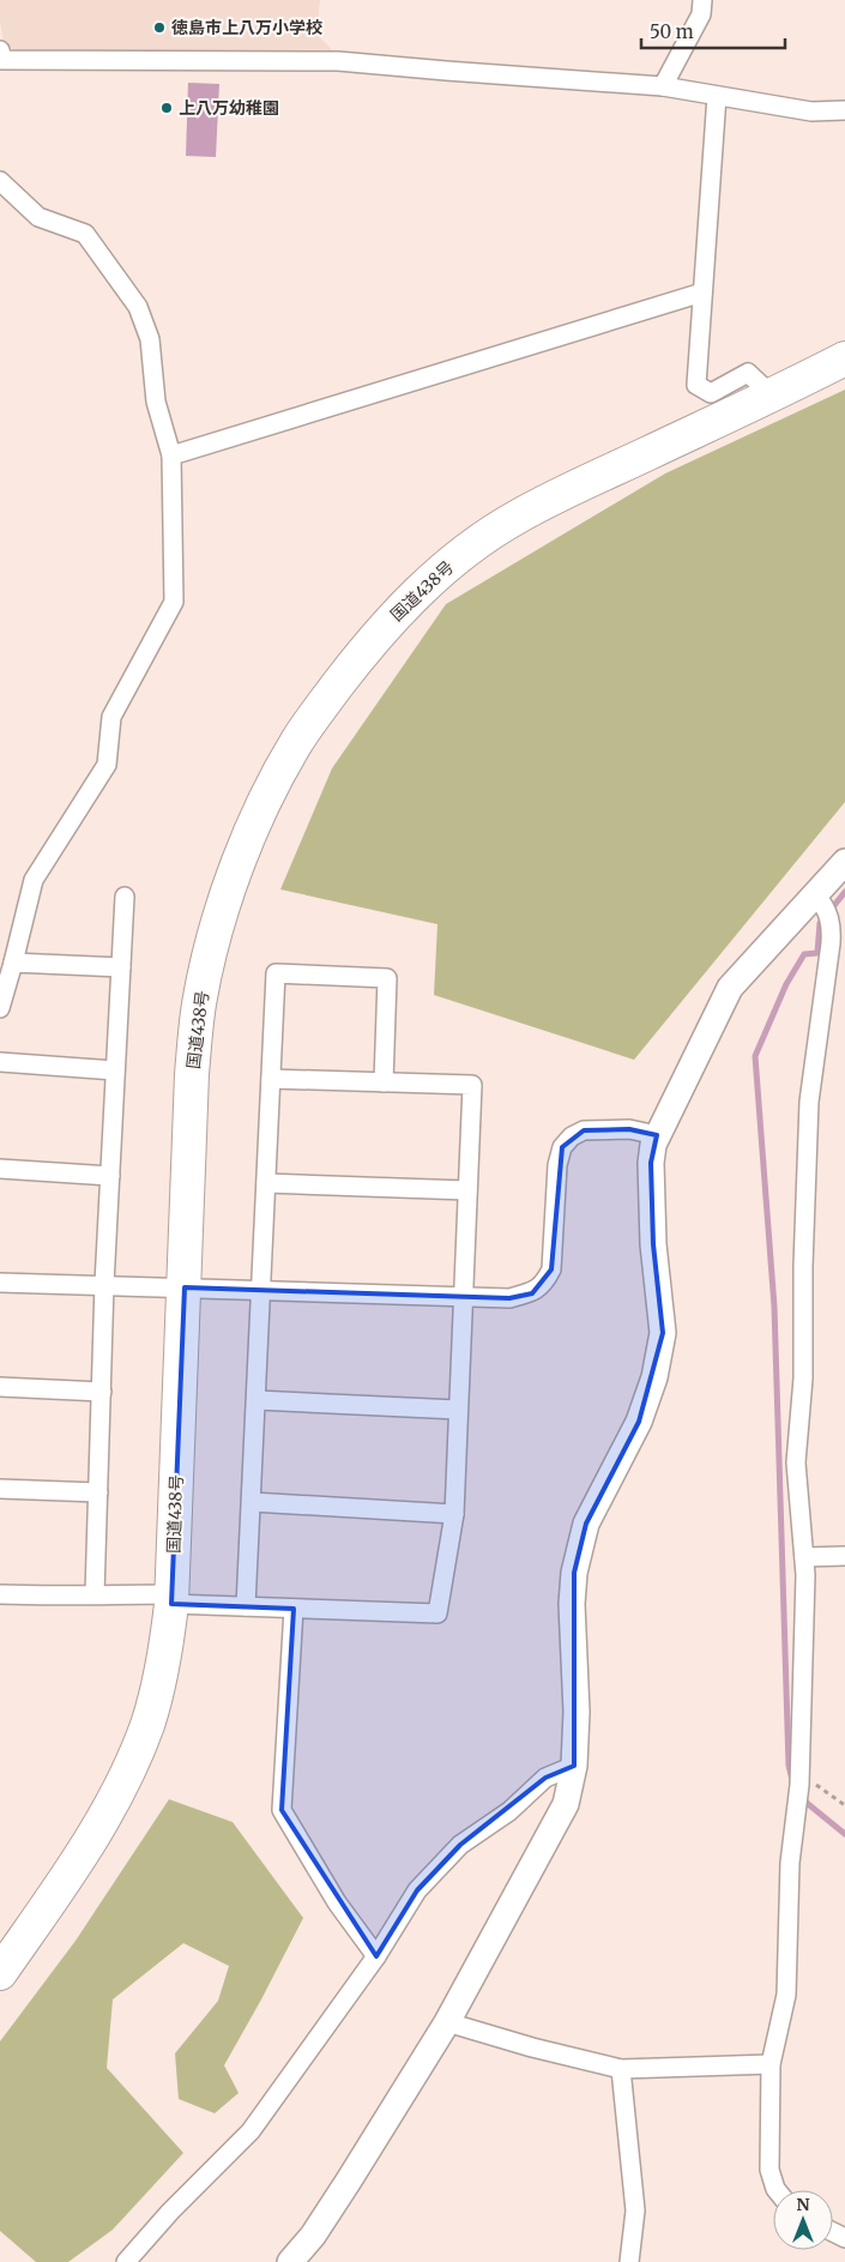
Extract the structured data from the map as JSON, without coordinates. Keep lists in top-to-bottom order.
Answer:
{
  "streets": {
    "highway": ["国道438号"]
  },
  "places": ["徳島市上八万小学校", "上八万幼稚園"],
  "scale_bar": "50 m",
  "north": "top"
}
